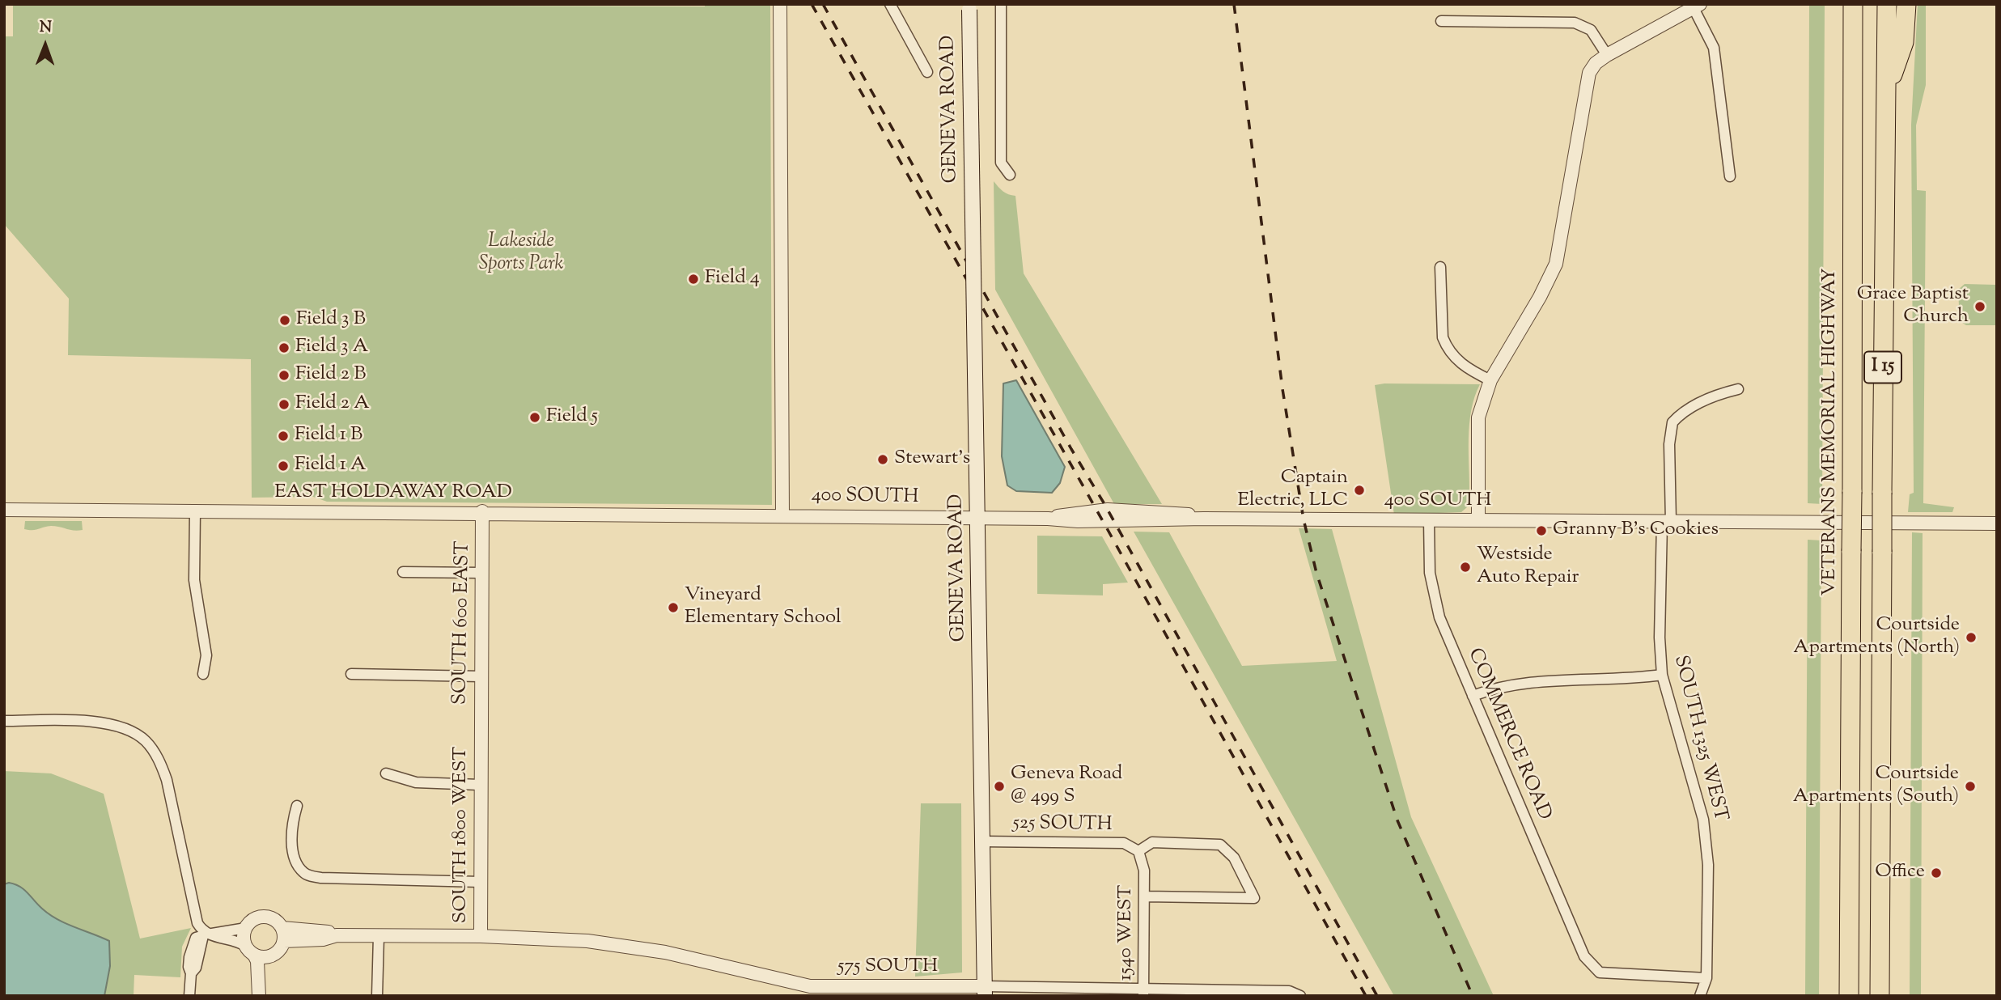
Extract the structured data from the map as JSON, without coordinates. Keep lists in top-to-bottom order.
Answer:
{
  "streets": {
    "highway": ["I 15", "VETERANS MEMORIAL HIGHWAY"],
    "main road": ["GENEVA ROAD"],
    "street": [
      "EAST HOLDAWAY ROAD",
      "400 SOUTH",
      "SOUTH 600 EAST",
      "COMMERCE ROAD",
      "SOUTH 1325 WEST",
      "525 SOUTH",
      "SOUTH 1800 WEST",
      "1540 WEST",
      "575 SOUTH"
    ]
  },
  "crossings": [
    ["GENEVA ROAD", "400 SOUTH"],
    ["GENEVA ROAD", "525 SOUTH"],
    ["GENEVA ROAD", "575 SOUTH"],
    ["EAST HOLDAWAY ROAD", "400 SOUTH"],
    ["EAST HOLDAWAY ROAD", "SOUTH 600 EAST"],
    ["400 SOUTH", "COMMERCE ROAD"],
    ["400 SOUTH", "SOUTH 1325 WEST"],
    ["SOUTH 600 EAST", "SOUTH 1800 WEST"],
    ["COMMERCE ROAD", "SOUTH 1325 WEST"],
    ["525 SOUTH", "1540 WEST"],
    ["SOUTH 1800 WEST", "575 SOUTH"],
    ["1540 WEST", "575 SOUTH"]
  ],
  "parks": ["Lakeside Sports Park"],
  "places": [
    "Field 4",
    "Grace Baptist Church",
    "Field 3 B",
    "Field 3 A",
    "Field 2 B",
    "Field 2 A",
    "Field 5",
    "Field 1 B",
    "Stewart's",
    "Field 1 A",
    "Captain Electric, LLC",
    "Granny B's Cookies",
    "Westside Auto Repair",
    "Vineyard Elementary School",
    "Courtside Apartments (North)",
    "Geneva Road @ 499 S",
    "Courtside Apartments (South)",
    "Office"
  ],
  "north": "top"
}
